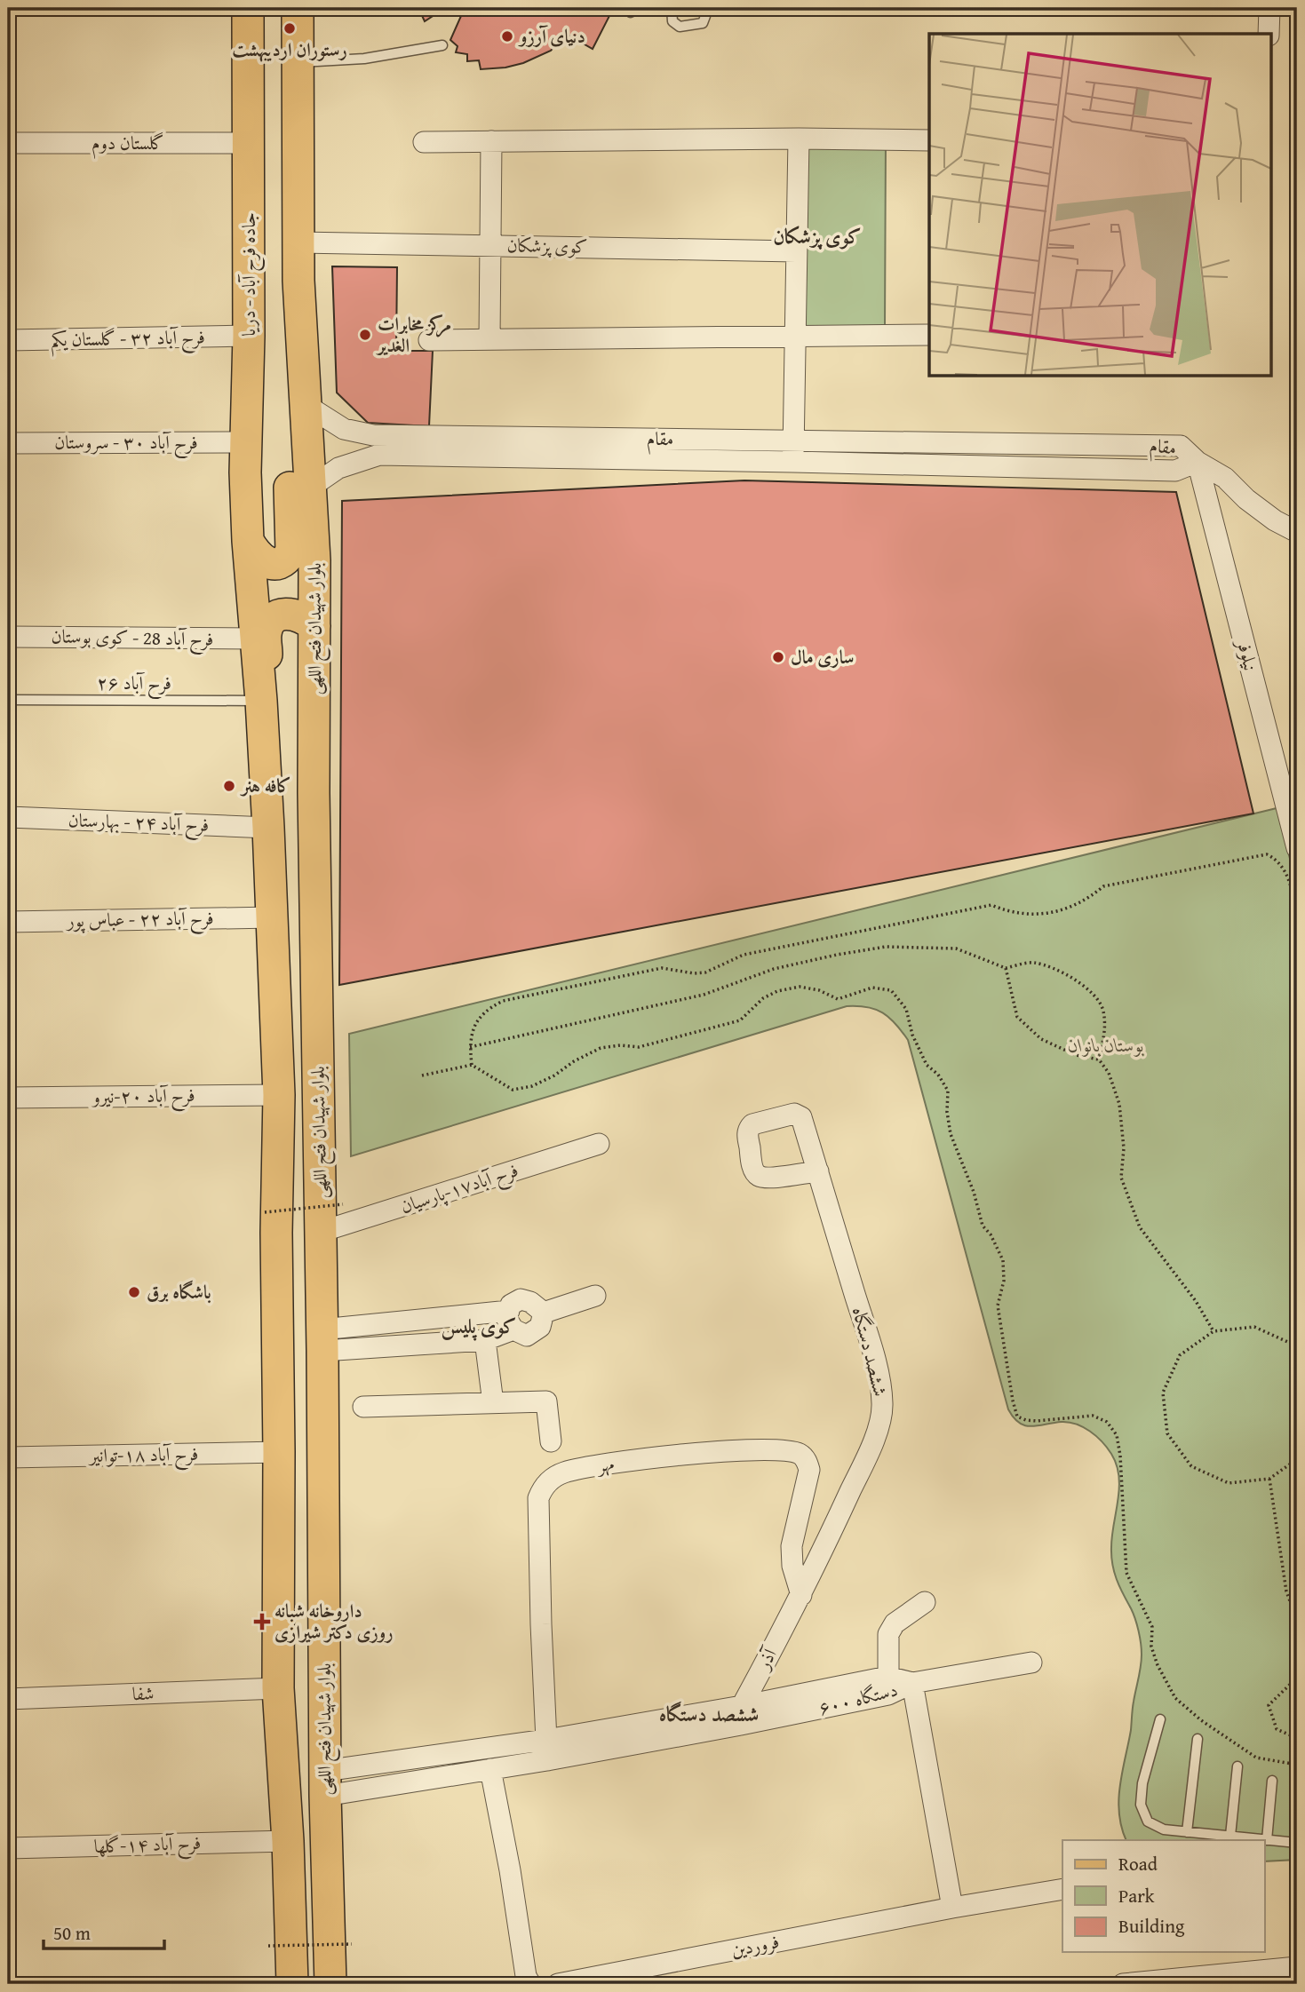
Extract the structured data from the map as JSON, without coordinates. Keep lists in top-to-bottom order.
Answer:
{
  "streets": {
    "main road": ["جاده فرح آباد - دریا", "بلوار شهیدان فتح اللهی"],
    "street": [
      "گلستان دوم",
      "کوی پزشکان",
      "فرح آباد ۳۲ - گلستان یکم",
      "مقام",
      "فرح آباد ۳۰ - سروستان",
      "فرح آباد 28 - کوی بوستان",
      "نیلوفر",
      "فرح آباد ۲۴ - بهارستان",
      "فرح آباد ۲۲ - عباس پور",
      "فرح آباد ۲۰-نیرو",
      "فرح آباد۱۷-پارسیان",
      "ششصد دستگاه",
      "فرح آباد ۱۸-توانیر",
      "مهر",
      "آذر",
      "شفا",
      "۶۰۰ دستگاه",
      "فرح آباد ۱۴-گلها",
      "فروردین"
    ],
    "lane": ["فرح آباد ۲۶"]
  },
  "crossings": [
    ["گلستان دوم", "جاده فرح آباد - دریا"],
    ["جاده فرح آباد - دریا", "فرح آباد ۳۲ - گلستان یکم"],
    ["جاده فرح آباد - دریا", "فرح آباد ۳۰ - سروستان"],
    ["جاده فرح آباد - دریا", "بلوار شهیدان فتح اللهی"],
    ["مقام", "بلوار شهیدان فتح اللهی"],
    ["مقام", "نیلوفر"],
    ["بلوار شهیدان فتح اللهی", "فرح آباد 28 - کوی بوستان"],
    ["بلوار شهیدان فتح اللهی", "فرح آباد ۲۶"],
    ["بلوار شهیدان فتح اللهی", "فرح آباد ۲۴ - بهارستان"],
    ["بلوار شهیدان فتح اللهی", "فرح آباد ۲۲ - عباس پور"],
    ["بلوار شهیدان فتح اللهی", "فرح آباد ۲۰-نیرو"],
    ["بلوار شهیدان فتح اللهی", "فرح آباد۱۷-پارسیان"],
    ["بلوار شهیدان فتح اللهی", "فرح آباد ۱۸-توانیر"],
    ["بلوار شهیدان فتح اللهی", "شفا"],
    ["بلوار شهیدان فتح اللهی", "۶۰۰ دستگاه"],
    ["بلوار شهیدان فتح اللهی", "فرح آباد ۱۴-گلها"],
    ["ششصد دستگاه", "مهر"],
    ["ششصد دستگاه", "آذر"],
    ["مهر", "آذر"],
    ["مهر", "۶۰۰ دستگاه"],
    ["آذر", "۶۰۰ دستگاه"]
  ],
  "districts": ["کوی پزشکان", "کوی پلیس", "ششصد دستگاه"],
  "parks": ["بوستان بانوان"],
  "places": {
    "other": [
      "رستوران اردیبهشت",
      "دنیای آرزو",
      "مرکز مخابرات الغدیر",
      "ساری مال",
      "کافه هنر",
      "باشگاه برق"
    ],
    "health": ["داروخانه شبانه روزی دکتر شیرازی"]
  },
  "legend": ["Road", "Park", "Building"],
  "scale_bar": "50 m"
}
